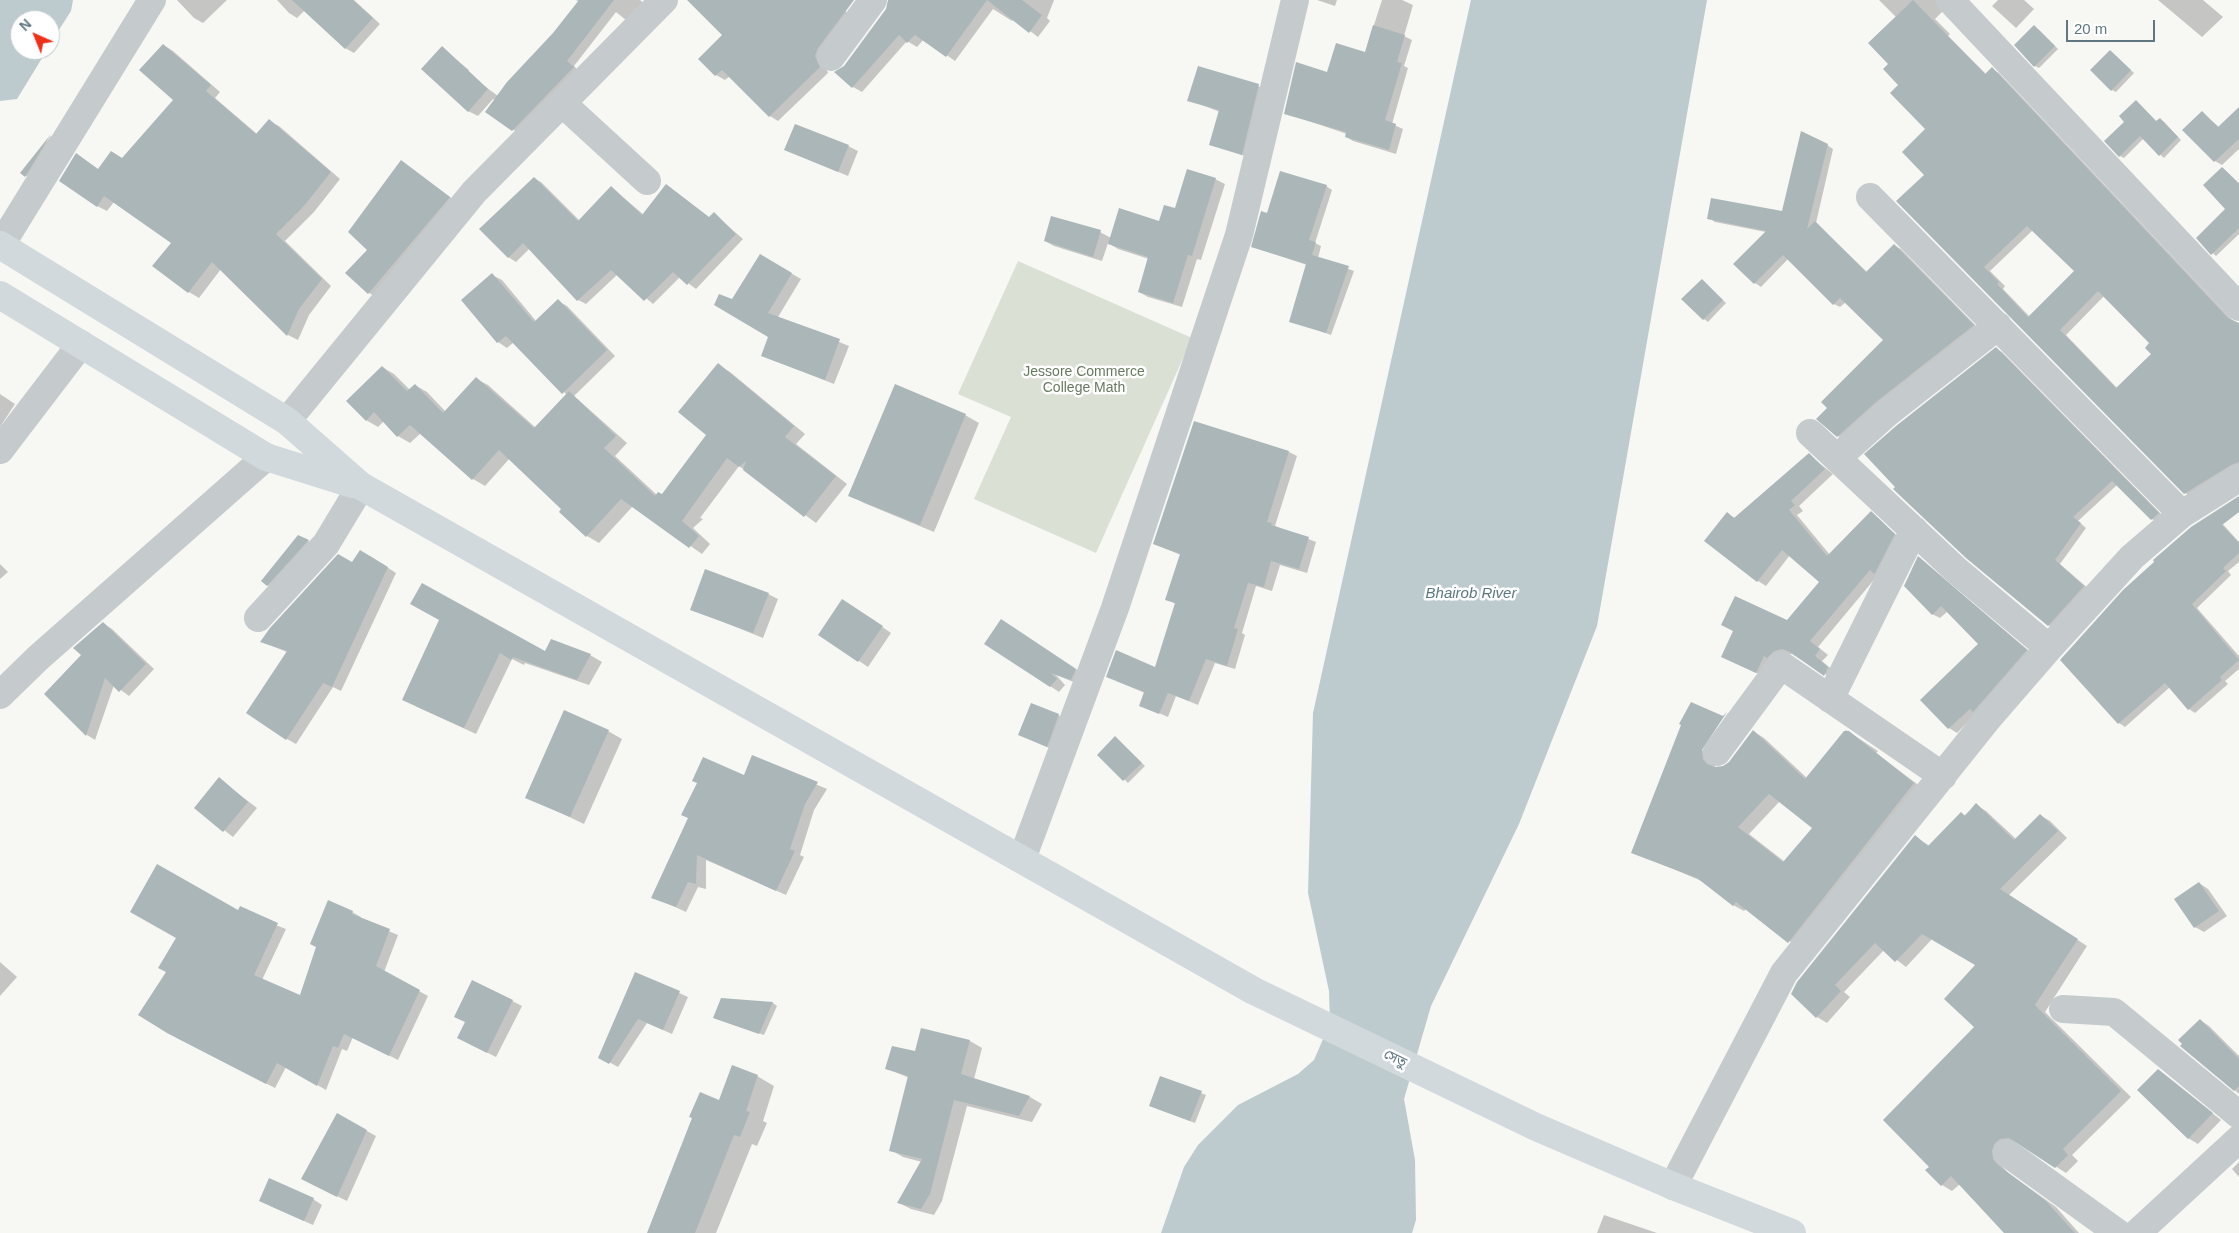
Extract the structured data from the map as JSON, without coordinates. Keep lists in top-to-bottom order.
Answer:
{
  "streets": {
    "highway": ["সেতু"]
  },
  "water": ["Bhairob River"],
  "parks": ["Jessore Commerce College Math"],
  "scale_bar": "20 m",
  "north": "top left"
}
